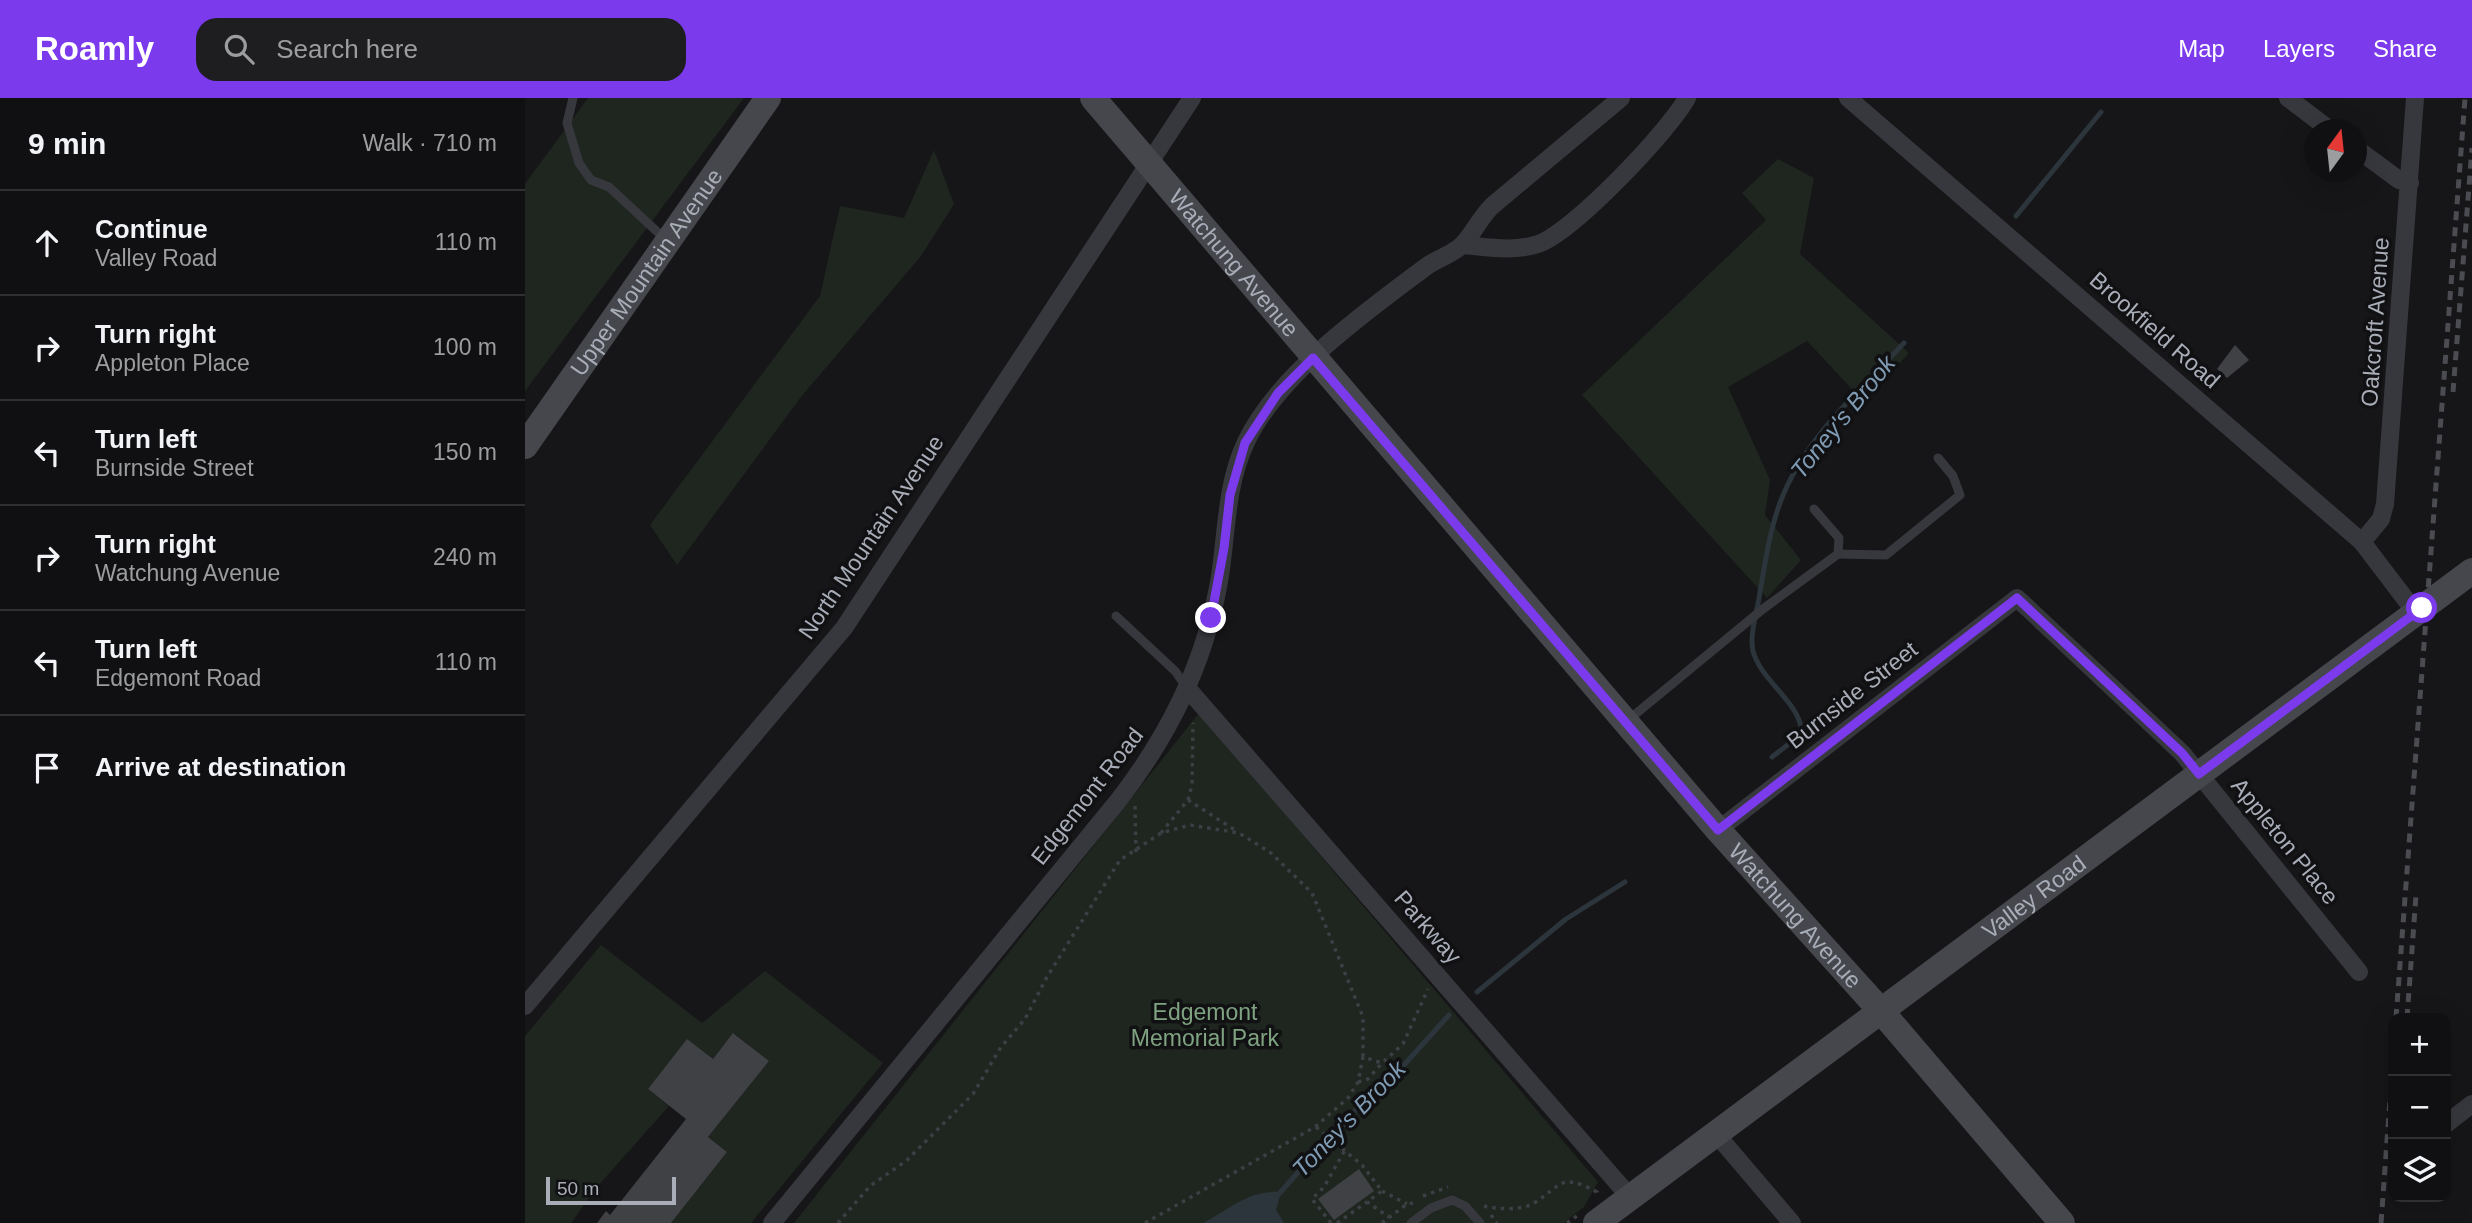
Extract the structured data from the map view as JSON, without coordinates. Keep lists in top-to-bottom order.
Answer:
{
  "streets": {
    "street": [
      "Watchung Avenue",
      "Upper Mountain Avenue",
      "Oakcroft Avenue",
      "Brookfield Road",
      "North Mountain Avenue",
      "Burnside Street",
      "Edgemont Road",
      "Appleton Place",
      "Valley Road",
      "Parkway"
    ]
  },
  "crossings": [
    ["Watchung Avenue", "North Mountain Avenue"],
    ["Watchung Avenue", "Burnside Street"],
    ["Watchung Avenue", "Edgemont Road"],
    ["Watchung Avenue", "Valley Road"],
    ["Oakcroft Avenue", "Brookfield Road"],
    ["Brookfield Road", "Valley Road"],
    ["Burnside Street", "Appleton Place"],
    ["Edgemont Road", "Parkway"],
    ["Appleton Place", "Valley Road"],
    ["Valley Road", "Parkway"]
  ],
  "water": ["Toney's Brook"],
  "parks": ["Edgemont Memorial Park"],
  "scale_bar": "50 m",
  "north": "top",
  "page": {
    "header": "Roamly",
    "search": "Search here",
    "nav": ["Map", "Layers", "Share"],
    "heading": ["9 min", "Walk · 710 m"],
    "list": [
      ["Continue", "Valley Road", "110 m"],
      ["Turn right", "Appleton Place", "100 m"],
      ["Turn left", "Burnside Street", "150 m"],
      ["Turn right", "Watchung Avenue", "240 m"],
      ["Turn left", "Edgemont Road", "110 m"],
      "Arrive at destination"
    ],
    "map_buttons": ["+", "−"],
    "scale": "50 m"
  }
}
